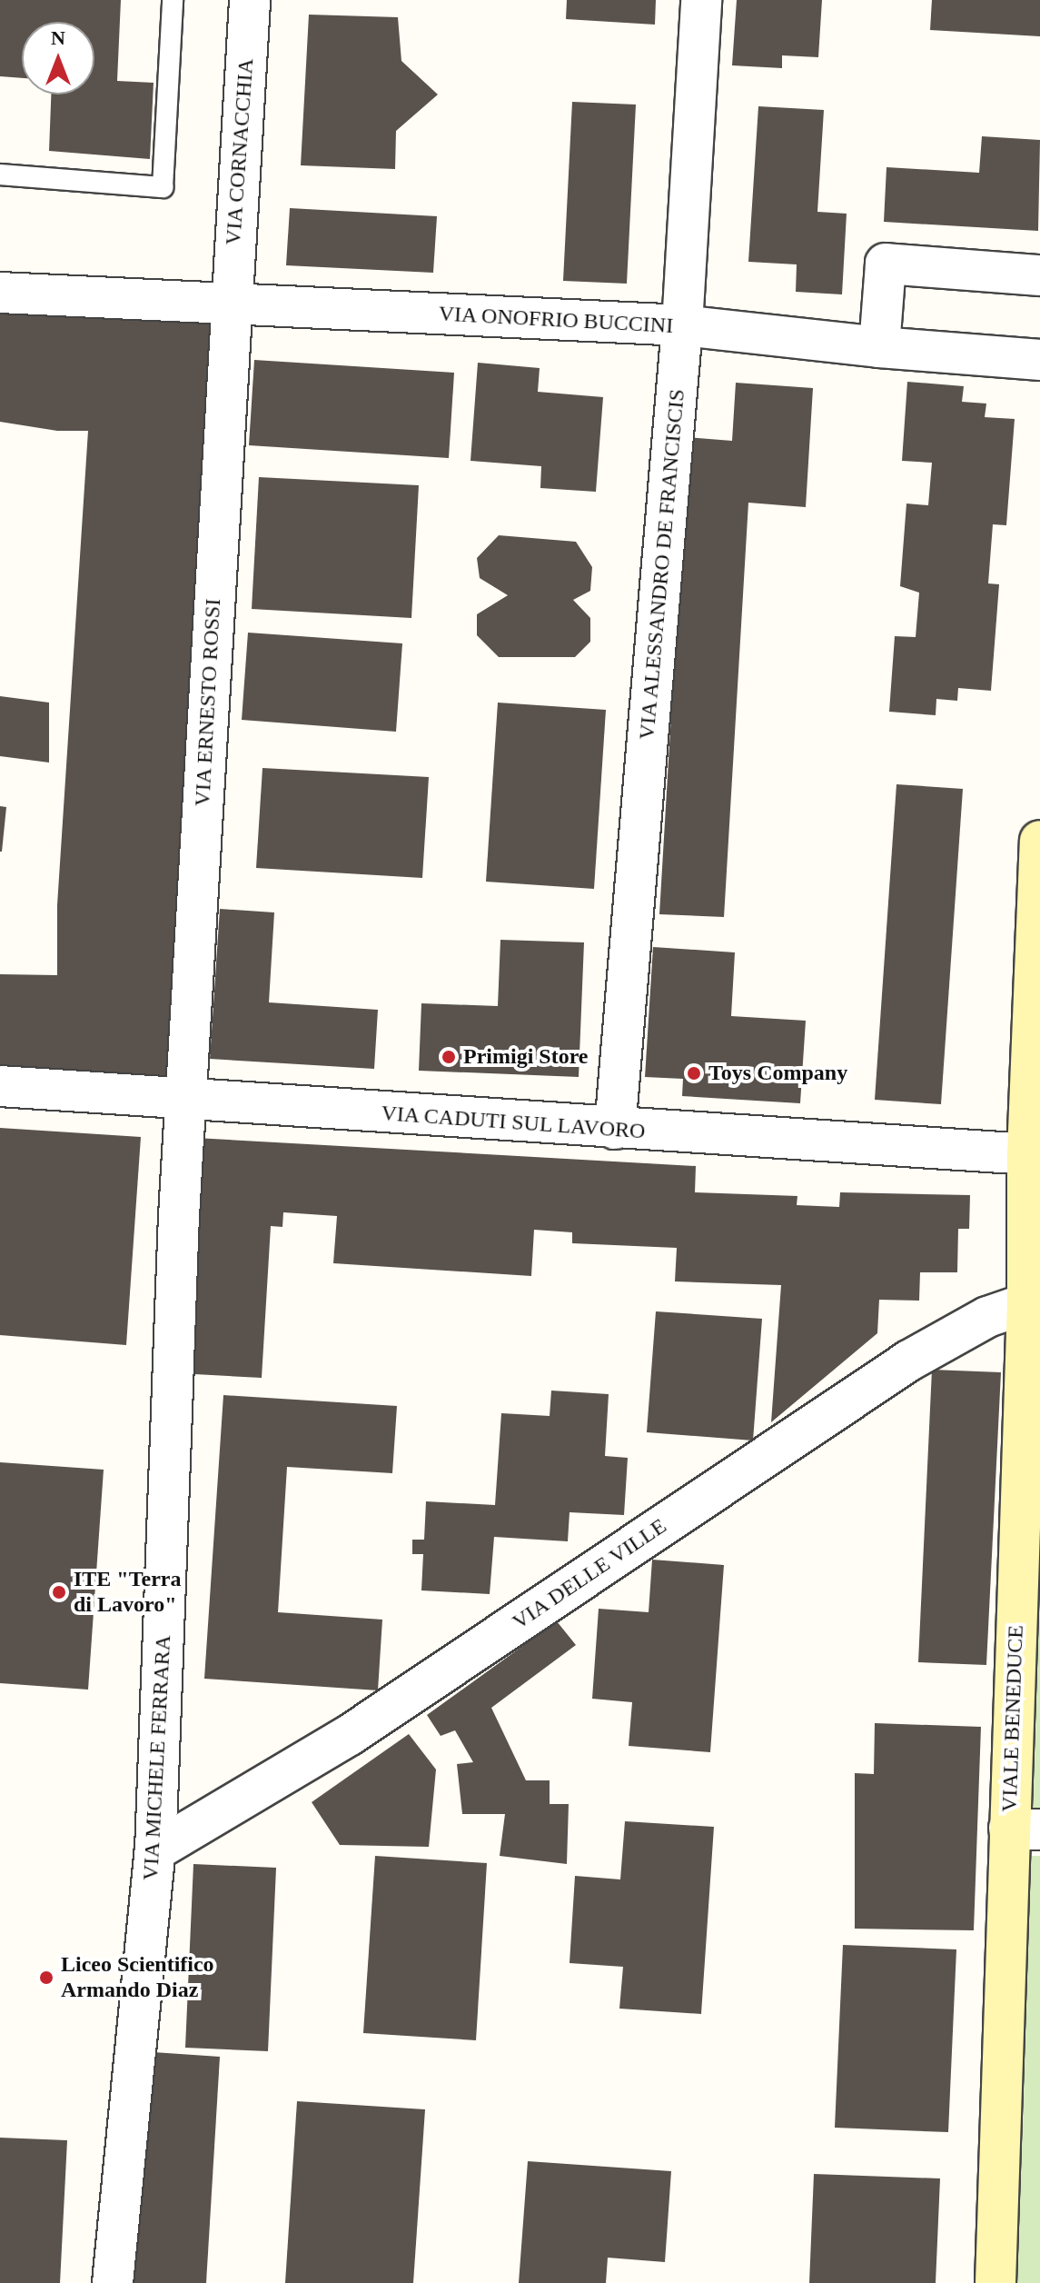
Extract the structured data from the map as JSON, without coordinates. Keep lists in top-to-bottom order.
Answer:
{
  "streets": {
    "street": [
      "VIA CORNACCHIA",
      "VIA ONOFRIO BUCCINI",
      "VIA ALESSANDRO DE FRANCISCIS",
      "VIA ERNESTO ROSSI",
      "VIA CADUTI SUL LAVORO",
      "VIA DELLE VILLE",
      "VIALE BENEDUCE",
      "VIA MICHELE FERRARA"
    ]
  },
  "crossings": [
    ["VIA CORNACCHIA", "VIA ONOFRIO BUCCINI"],
    ["VIA CORNACCHIA", "VIA ERNESTO ROSSI"],
    ["VIA ONOFRIO BUCCINI", "VIA ALESSANDRO DE FRANCISCIS"],
    ["VIA ONOFRIO BUCCINI", "VIA ERNESTO ROSSI"],
    ["VIA ALESSANDRO DE FRANCISCIS", "VIA CADUTI SUL LAVORO"],
    ["VIA ERNESTO ROSSI", "VIA CADUTI SUL LAVORO"],
    ["VIA ERNESTO ROSSI", "VIA MICHELE FERRARA"],
    ["VIA CADUTI SUL LAVORO", "VIALE BENEDUCE"],
    ["VIA CADUTI SUL LAVORO", "VIA MICHELE FERRARA"],
    ["VIA DELLE VILLE", "VIALE BENEDUCE"],
    ["VIA DELLE VILLE", "VIA MICHELE FERRARA"]
  ],
  "places": [
    "Primigi Store",
    "Toys Company",
    "ITE \"Terra di Lavoro\"",
    "Liceo Scientifico Armando Diaz"
  ],
  "north": "top"
}
